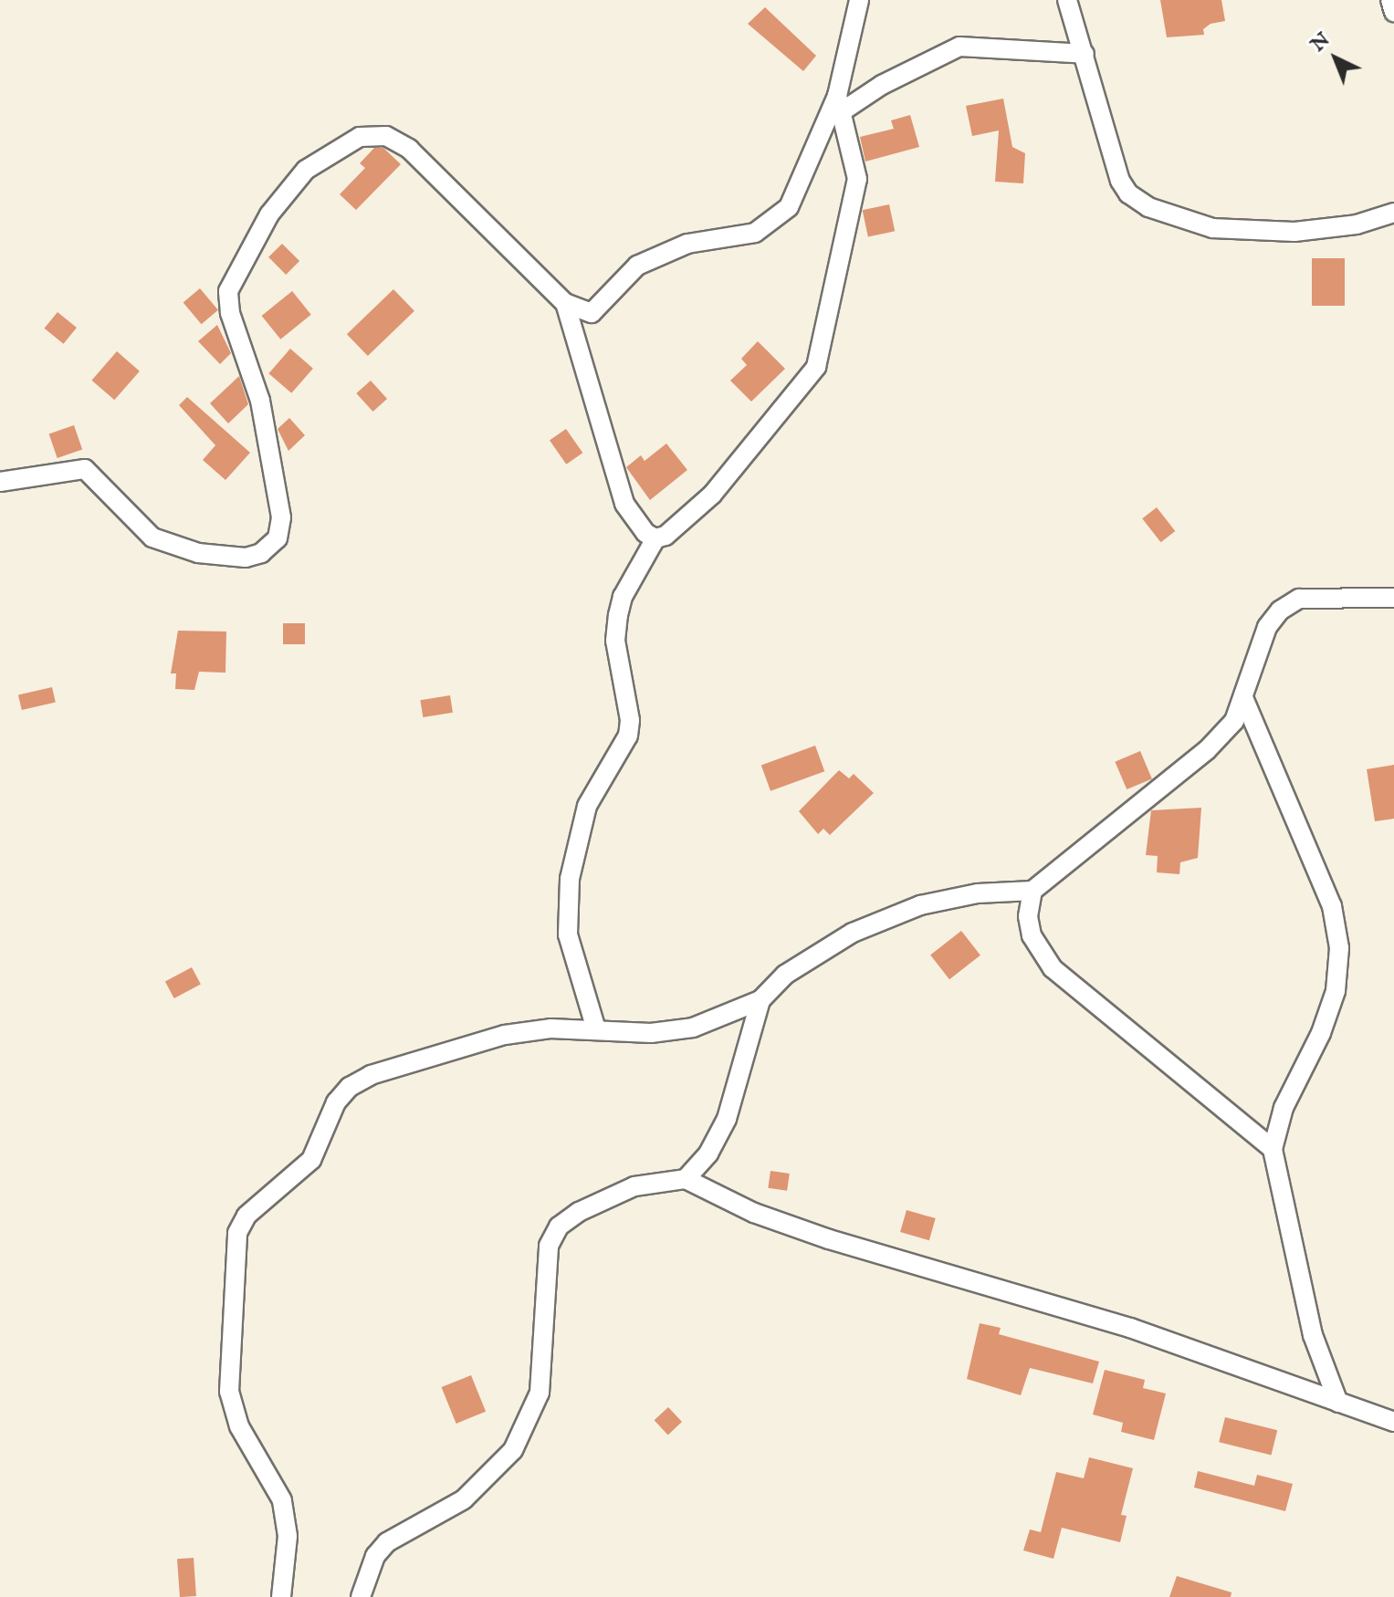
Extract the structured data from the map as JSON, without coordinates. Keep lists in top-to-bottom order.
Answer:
{
  "north": "top left"
}
